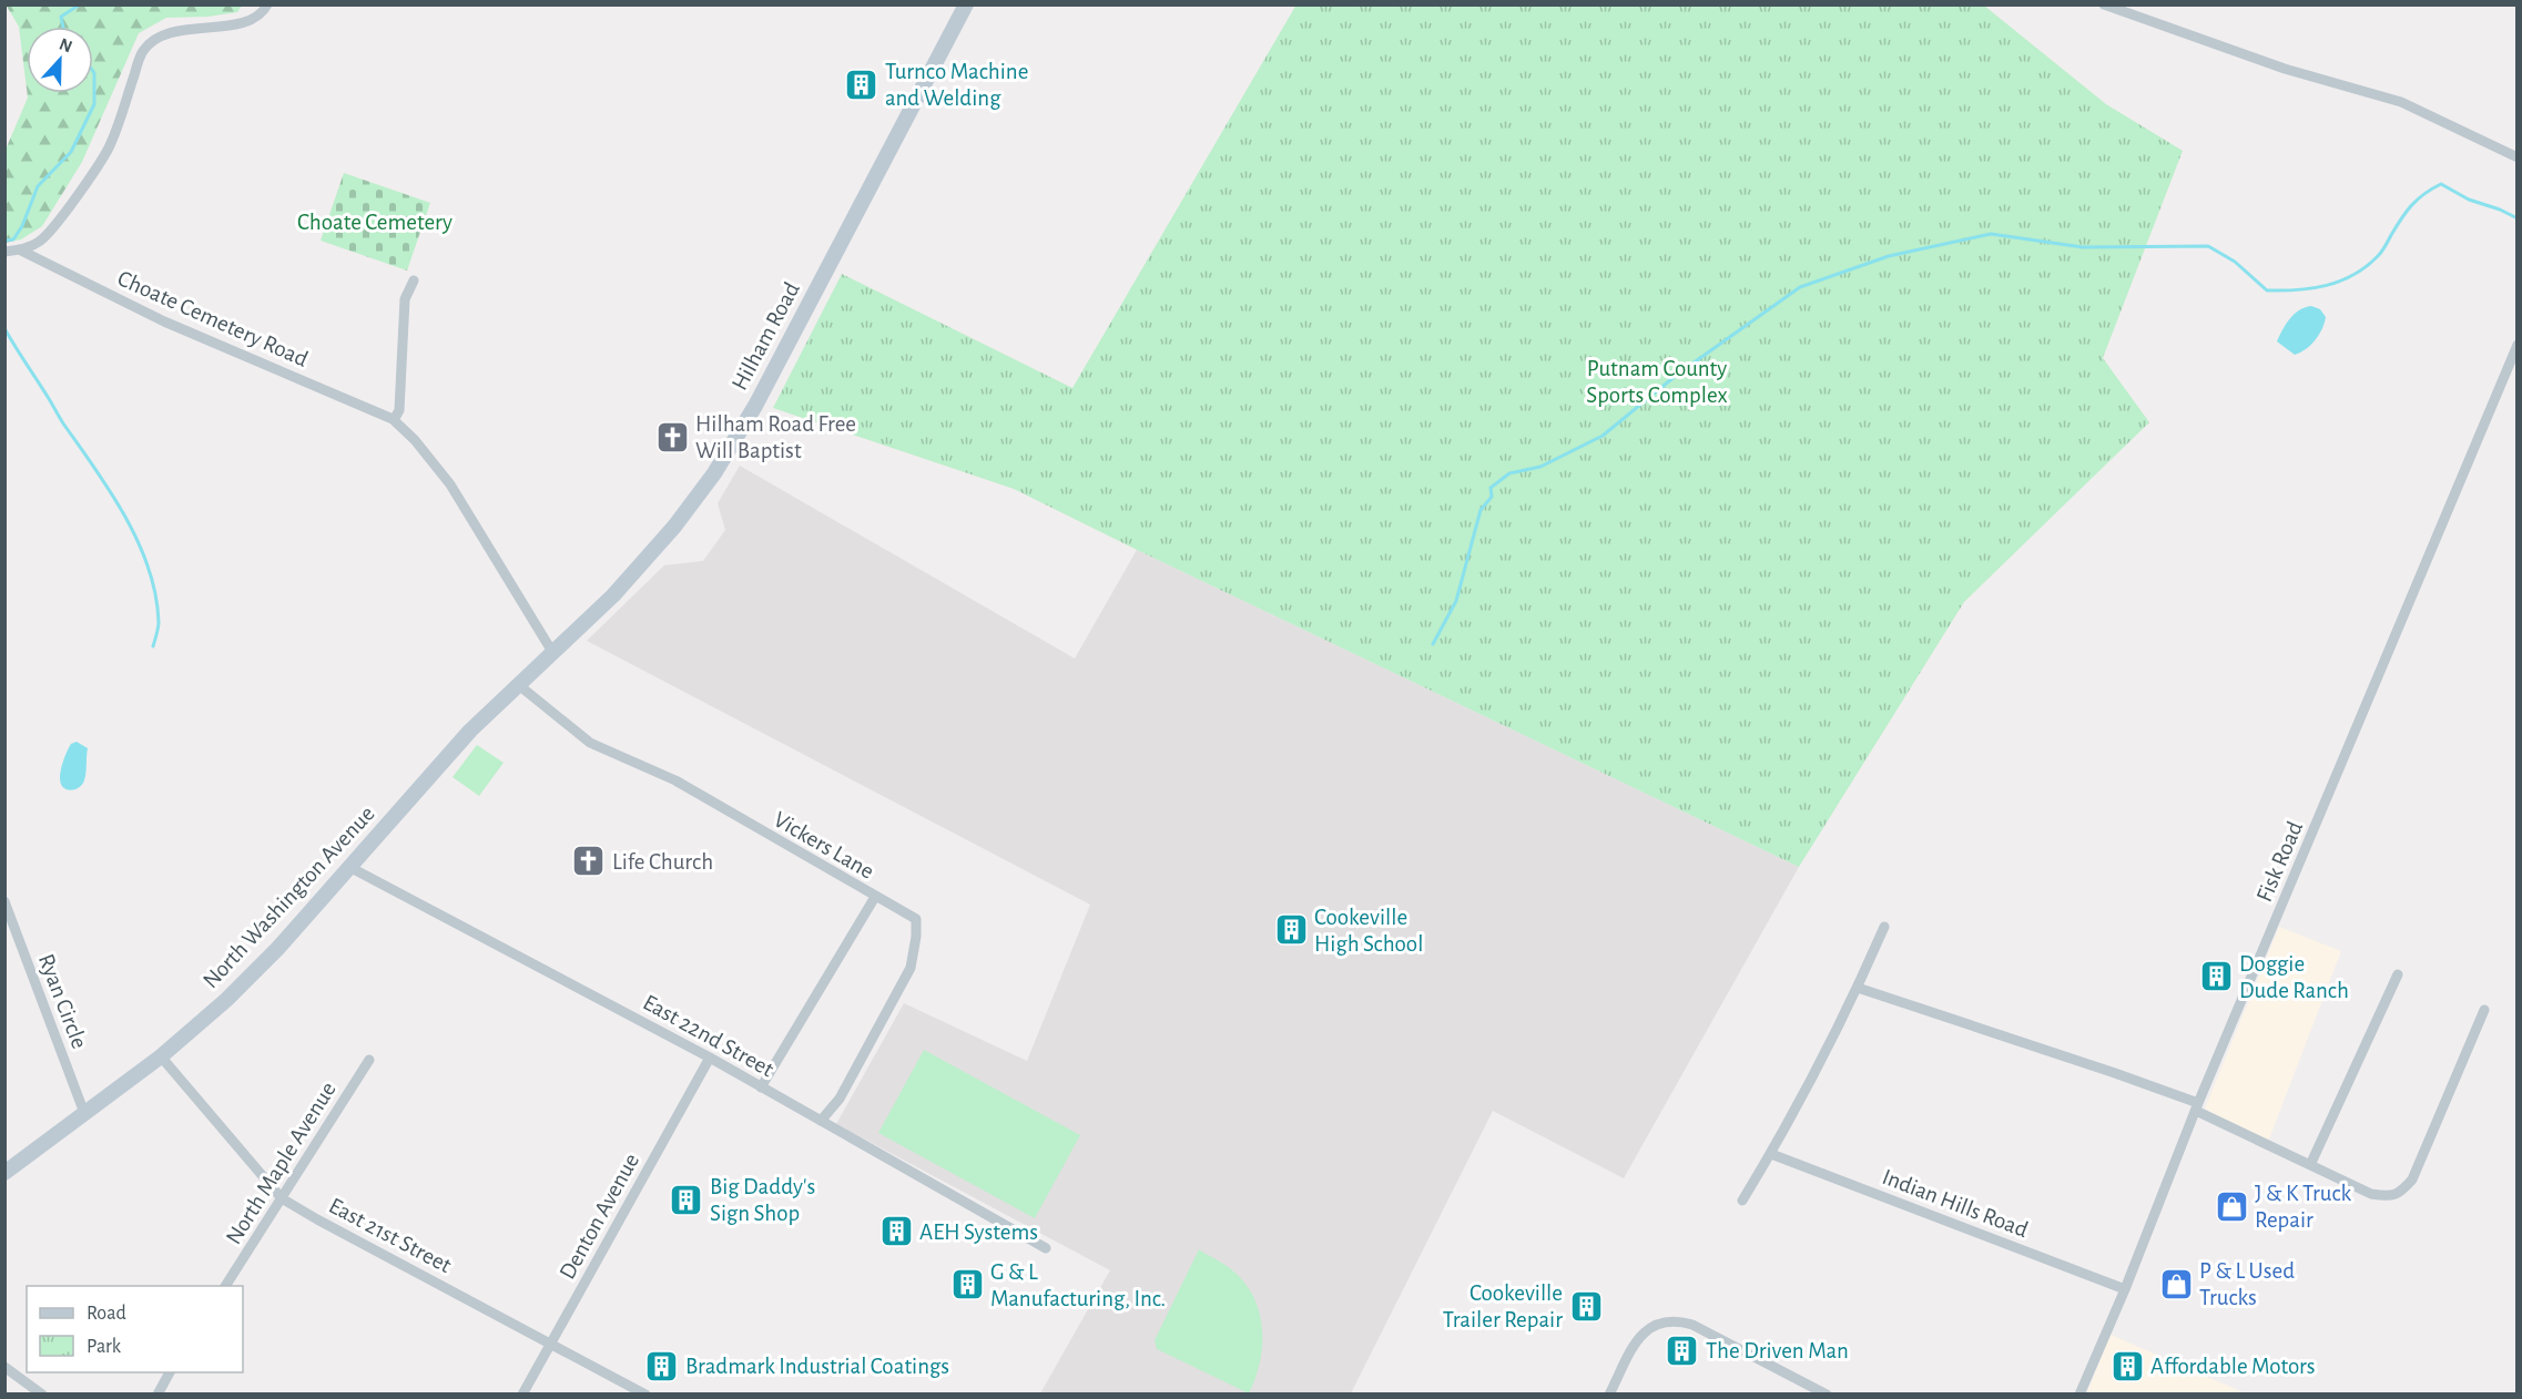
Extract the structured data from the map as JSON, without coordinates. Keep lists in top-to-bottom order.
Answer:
{
  "streets": {
    "main road": ["Hilham Road", "North Washington Avenue"],
    "street": [
      "Choate Cemetery Road",
      "Vickers Lane",
      "Fisk Road",
      "Ryan Circle",
      "East 22nd Street",
      "North Maple Avenue",
      "Indian Hills Road",
      "Denton Avenue",
      "East 21st Street"
    ]
  },
  "crossings": [
    ["Choate Cemetery Road", "Hilham Road"],
    ["Choate Cemetery Road", "North Washington Avenue"],
    ["Hilham Road", "North Washington Avenue"],
    ["Vickers Lane", "North Washington Avenue"],
    ["Vickers Lane", "East 22nd Street"],
    ["Fisk Road", "Indian Hills Road"],
    ["North Washington Avenue", "Ryan Circle"],
    ["North Washington Avenue", "East 22nd Street"],
    ["North Washington Avenue", "East 21st Street"],
    ["East 22nd Street", "Denton Avenue"],
    ["North Maple Avenue", "East 21st Street"],
    ["Denton Avenue", "East 21st Street"]
  ],
  "parks": ["Choate Cemetery", "Putnam County Sports Complex"],
  "places": {
    "building": [
      "Turnco Machine and Welding",
      "Cookeville High School",
      "Doggie Dude Ranch",
      "Big Daddy's Sign Shop",
      "AEH Systems",
      "G & L Manufacturing, Inc.",
      "Cookeville Trailer Repair",
      "The Driven Man",
      "Bradmark Industrial Coatings",
      "Affordable Motors"
    ],
    "church": ["Hilham Road Free Will Baptist", "Life Church"],
    "shop": ["J & K Truck Repair", "P & L Used Trucks"]
  },
  "legend": ["Road", "Park"],
  "north": "top"
}
